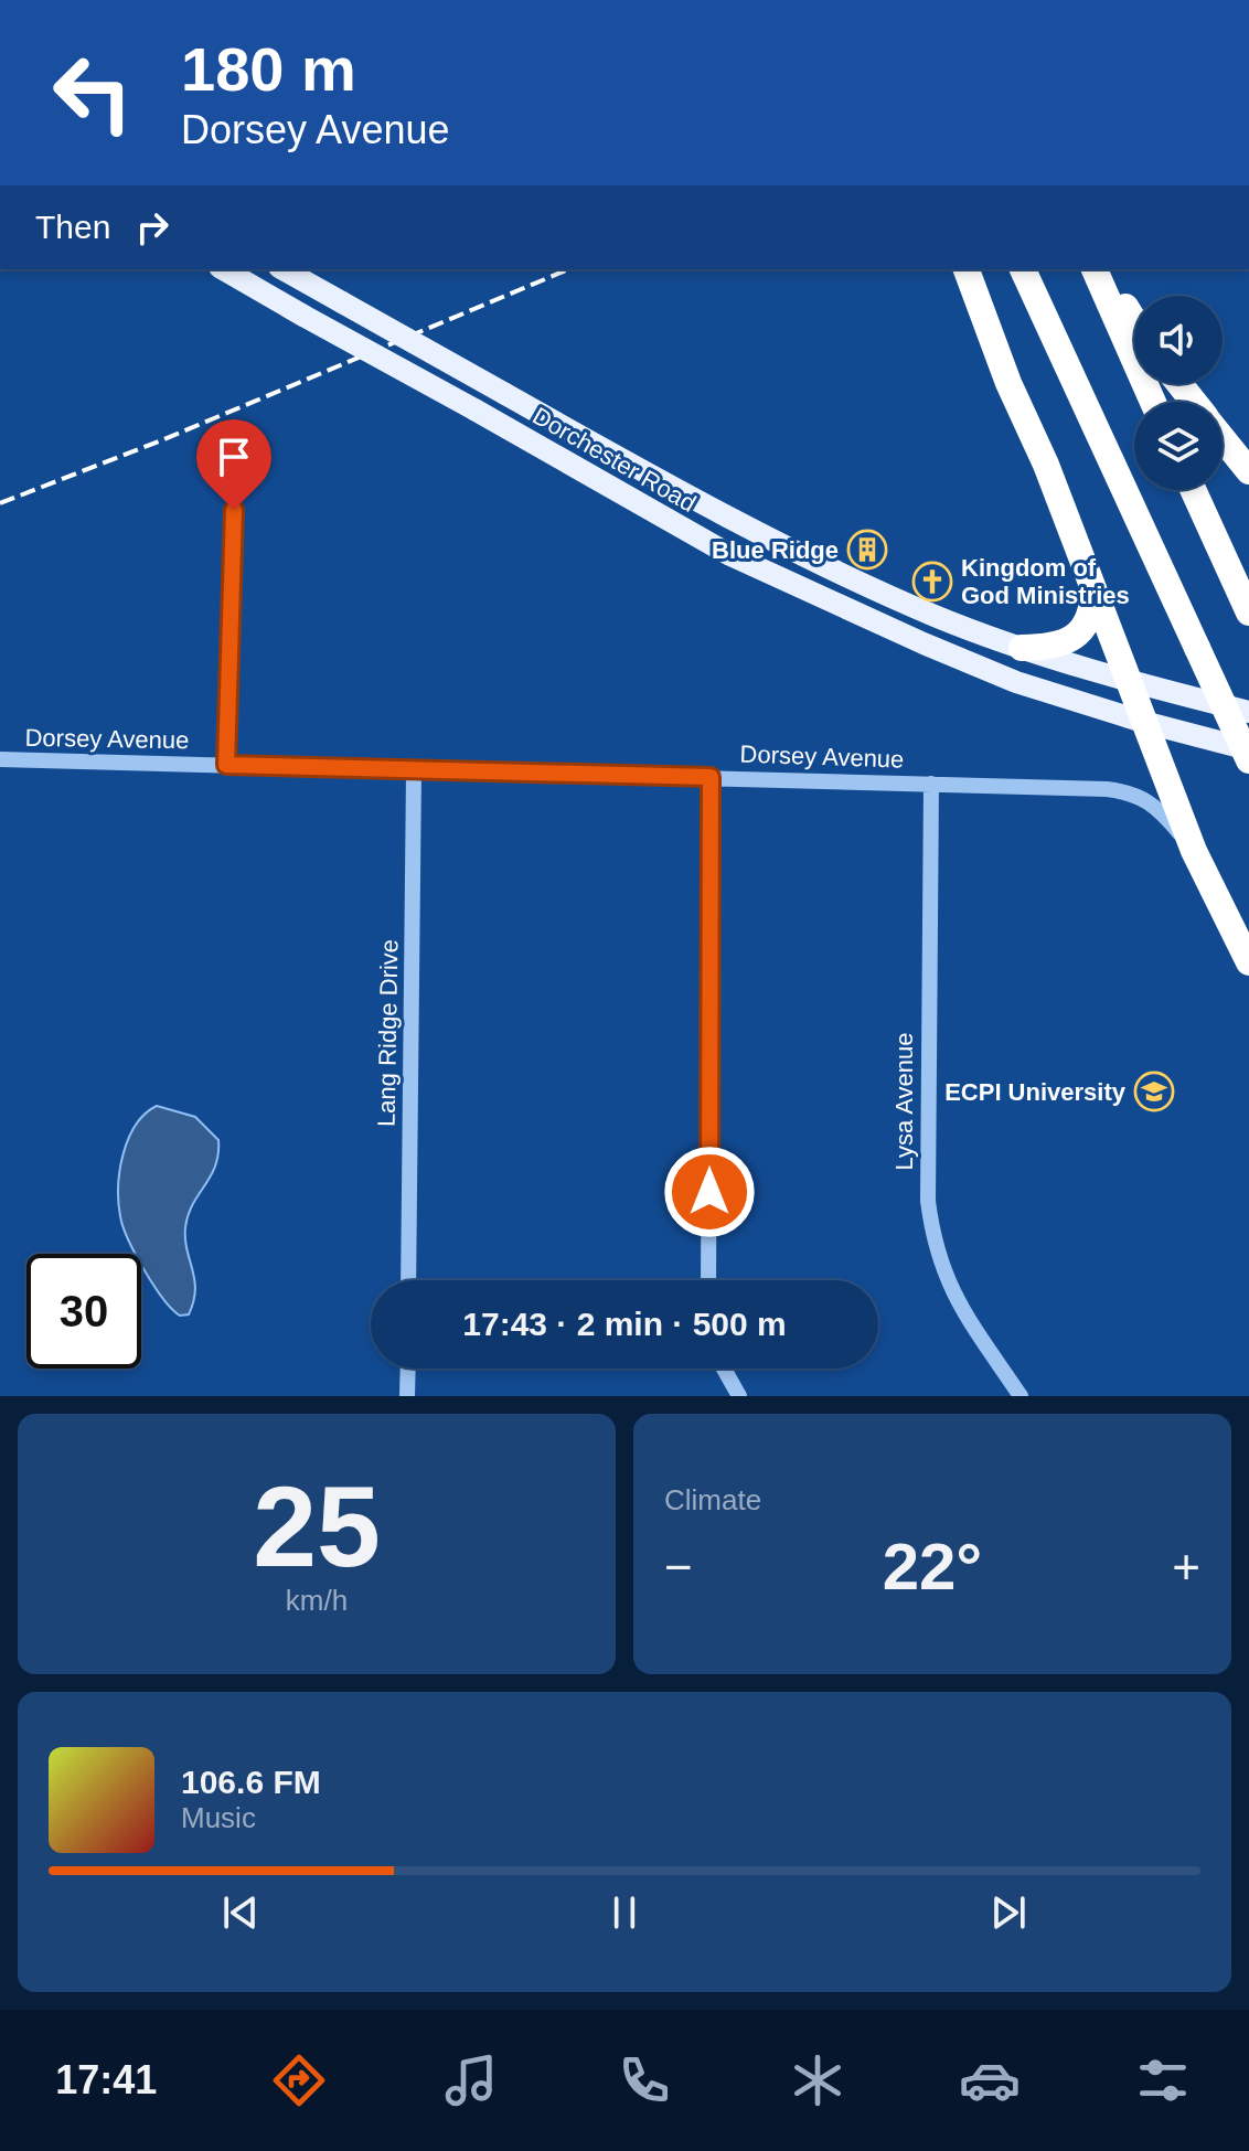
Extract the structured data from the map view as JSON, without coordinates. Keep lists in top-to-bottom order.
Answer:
{
  "streets": {
    "main road": ["Dorchester Road"],
    "street": ["Dorsey Avenue", "Lang Ridge Drive", "Lysa Avenue"]
  },
  "crossings": [
    ["Dorsey Avenue", "Lang Ridge Drive"],
    ["Dorsey Avenue", "Lysa Avenue"]
  ],
  "places": {
    "building": ["Blue Ridge"],
    "church": ["Kingdom of God Ministries"],
    "school or university": ["ECPI University"]
  },
  "page": {
    "turn": ["180 m", "Dorsey Avenue"],
    "then": "Then",
    "limit": "30",
    "trip": "17:43 · 2 min · 500 m",
    "tile": [
      ["25", "km/h"],
      "Climate"
    ],
    "heat": ["−", "22°", "+"],
    "song": ["106.6 FM", "Music"],
    "tabs": "17:41"
  }
}
